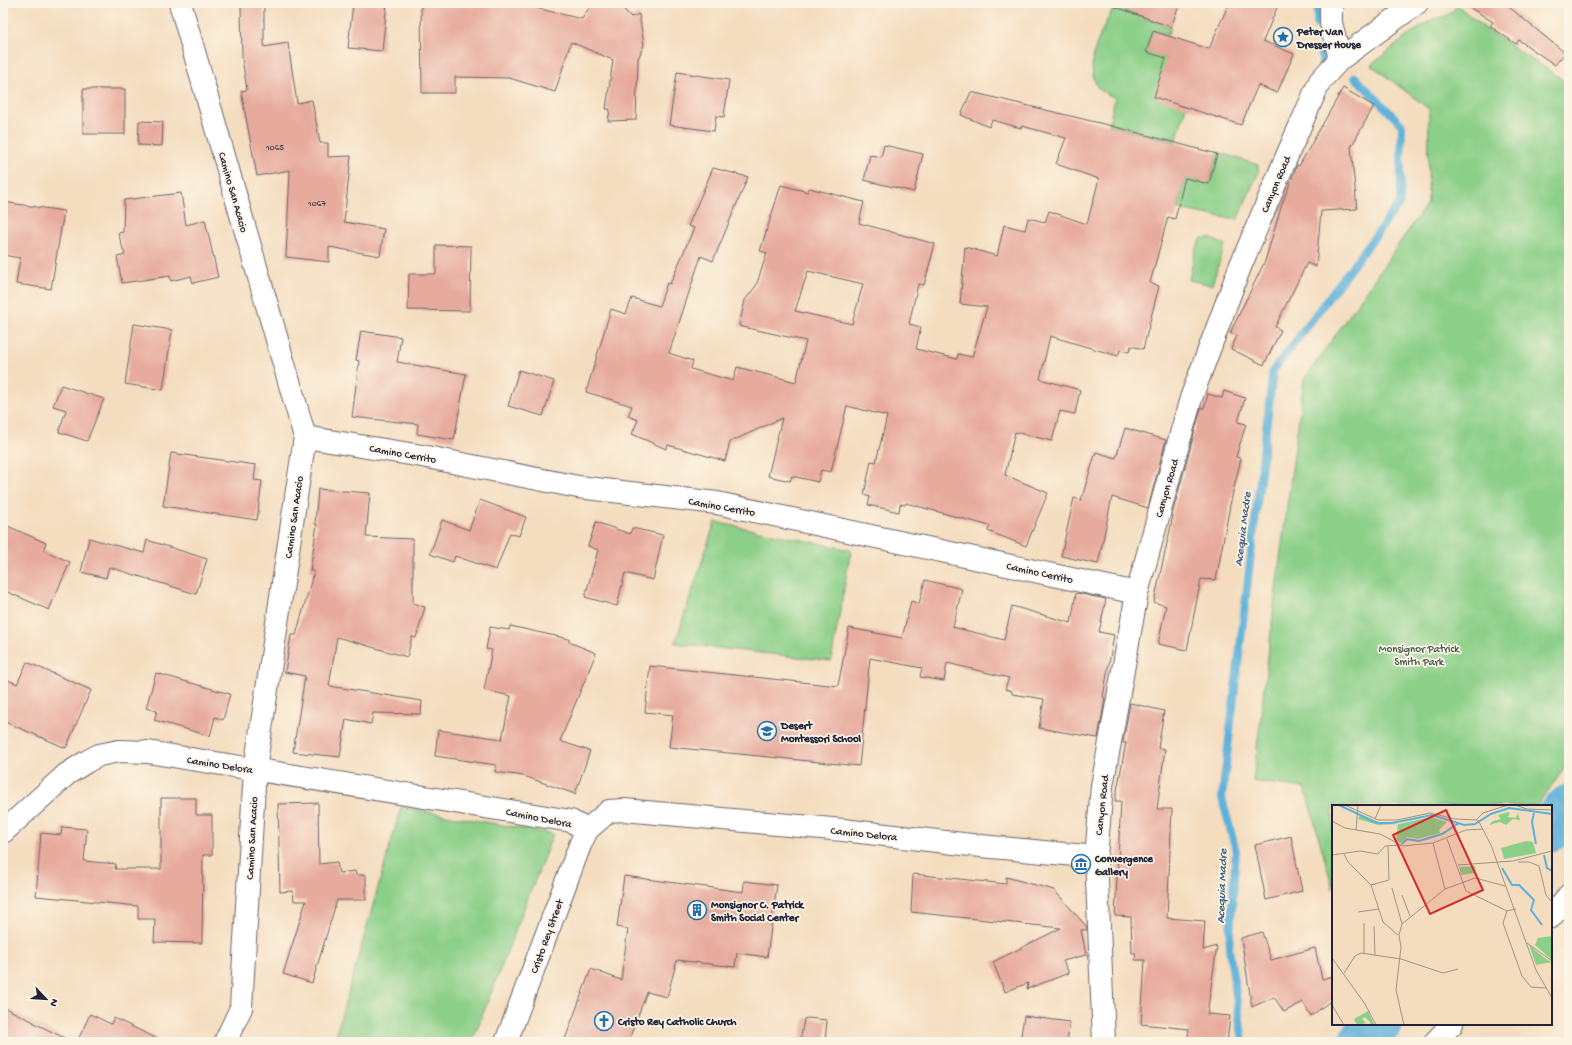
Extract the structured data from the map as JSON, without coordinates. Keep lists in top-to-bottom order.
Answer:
{
  "streets": {
    "street": [
      "Canyon Road",
      "Camino San Acacio",
      "Camino Cerrito",
      "Camino Delora",
      "Cristo Rey Street"
    ]
  },
  "crossings": [
    ["Canyon Road", "Camino Cerrito"],
    ["Canyon Road", "Camino Delora"],
    ["Camino San Acacio", "Camino Cerrito"],
    ["Camino San Acacio", "Camino Delora"],
    ["Camino Delora", "Cristo Rey Street"]
  ],
  "water": ["Acequia Madre"],
  "parks": ["Monsignor Patrick Smith Park"],
  "places": {
    "place": ["Peter Van Dresser House"],
    "school or university": ["Desert Montessori School"],
    "museum": ["Convergence Gallery"],
    "building": ["Monsignor C. Patrick Smith Social Center"],
    "church": ["Cristo Rey Catholic Church"]
  },
  "house_numbers": ["1065", "1067"],
  "north": "bottom right"
}
